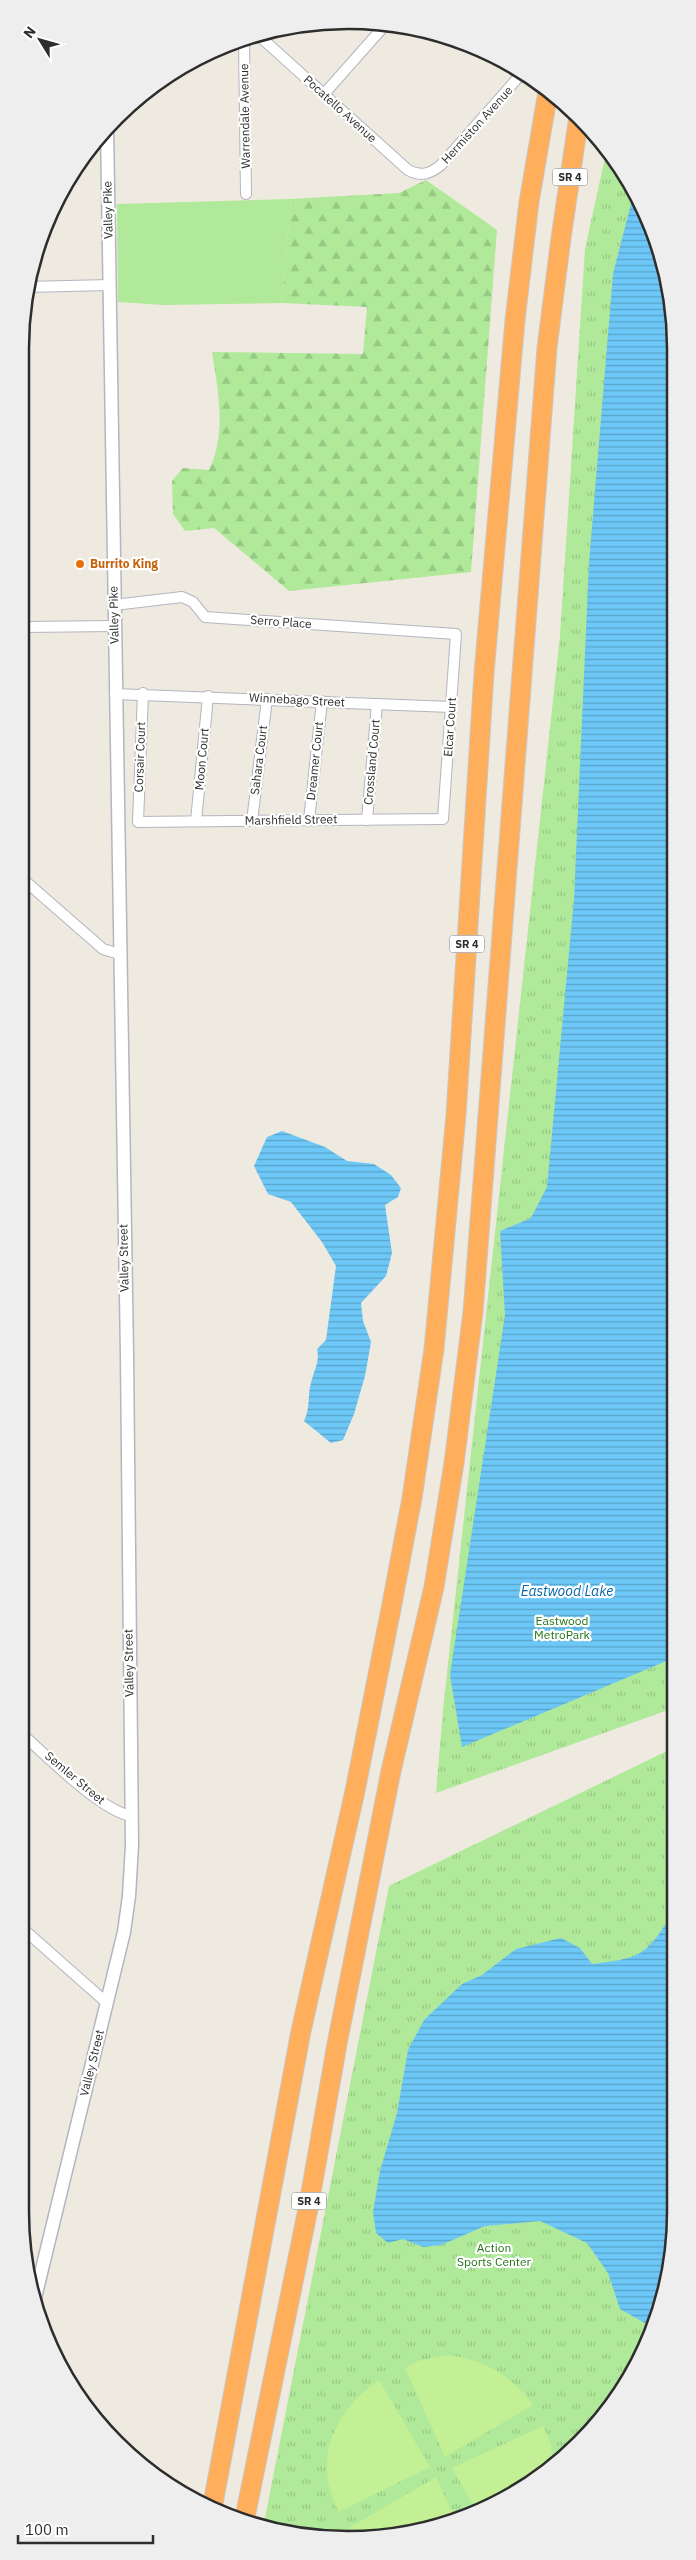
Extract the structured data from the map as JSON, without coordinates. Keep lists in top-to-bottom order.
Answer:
{
  "streets": {
    "highway": ["SR 4"],
    "street": [
      "Pocatello Avenue",
      "Warrendale Avenue",
      "Hermiston Avenue",
      "Valley Pike",
      "Serro Place",
      "Winnebago Street",
      "Elcar Court",
      "Corsair Court",
      "Moon Court",
      "Sahara Court",
      "Dreamer Court",
      "Crossland Court",
      "Marshfield Street",
      "Valley Street",
      "Semler Street"
    ]
  },
  "crossings": [
    ["Pocatello Avenue", "Hermiston Avenue"],
    ["Valley Pike", "Serro Place"],
    ["Valley Pike", "Winnebago Street"],
    ["Valley Pike", "Valley Street"],
    ["Serro Place", "Elcar Court"],
    ["Winnebago Street", "Elcar Court"],
    ["Winnebago Street", "Corsair Court"],
    ["Winnebago Street", "Moon Court"],
    ["Winnebago Street", "Sahara Court"],
    ["Winnebago Street", "Dreamer Court"],
    ["Winnebago Street", "Crossland Court"],
    ["Elcar Court", "Marshfield Street"],
    ["Corsair Court", "Marshfield Street"],
    ["Moon Court", "Marshfield Street"],
    ["Sahara Court", "Marshfield Street"],
    ["Dreamer Court", "Marshfield Street"],
    ["Crossland Court", "Marshfield Street"],
    ["Valley Street", "Semler Street"]
  ],
  "water": ["Eastwood Lake"],
  "parks": ["Eastwood MetroPark", "Action Sports Center"],
  "places": ["Burrito King"],
  "scale_bar": "100 m",
  "north": "top left"
}
